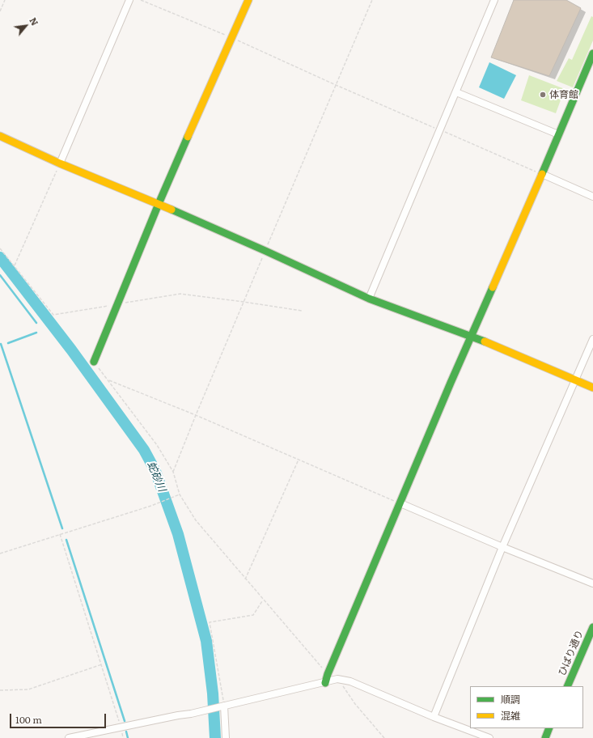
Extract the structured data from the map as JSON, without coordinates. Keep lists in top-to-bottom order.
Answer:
{
  "streets": {
    "street": ["ひばり通り"]
  },
  "water": ["蛇砂川"],
  "places": ["体育館"],
  "legend": ["順調", "混雑"],
  "scale_bar": "100 m",
  "north": "top right"
}
